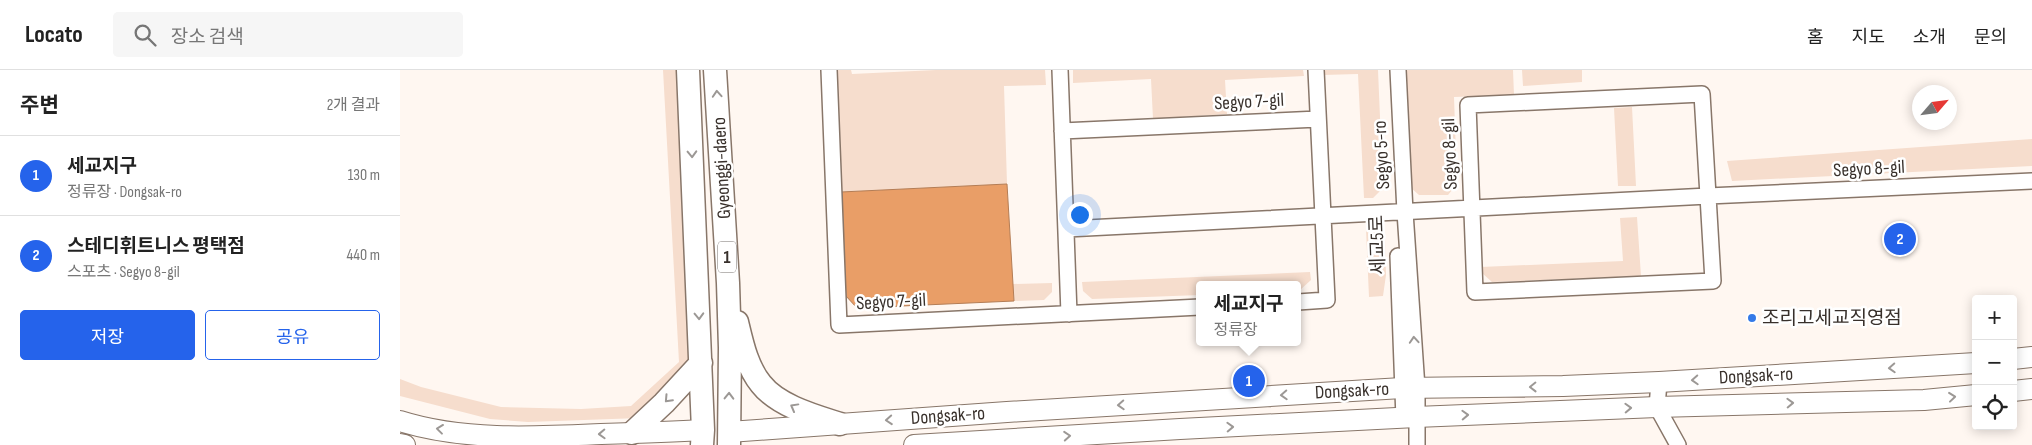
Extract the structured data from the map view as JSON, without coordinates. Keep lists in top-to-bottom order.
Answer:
{
  "streets": {
    "main road": ["Gyeonggi-daero", "1", "Dongsak-ro"],
    "street": [
      "Segyo 7-gil",
      "Segyo 8-gil",
      "Segyo 5-ro",
      "세교5로"
    ]
  },
  "crossings": [
    ["Segyo 8-gil", "Segyo 5-ro"],
    ["Segyo 8-gil", "세교5로"],
    ["Segyo 5-ro", "세교5로"],
    ["Segyo 5-ro", "Dongsak-ro"],
    ["Gyeonggi-daero", "Dongsak-ro"]
  ],
  "places": ["조리고세교직영점"],
  "north": "top right",
  "page": {
    "header": "Locato",
    "search": "장소 검색",
    "nav": [
      "홈",
      "지도",
      "소개",
      "문의"
    ],
    "heading": ["주변", "2개 결과"],
    "list": [
      {
        "mark": "1",
        "name": "세교지구",
        "note": "정류장 · Dongsak-ro",
        "value": "130 m"
      },
      {
        "mark": "2",
        "name": "스테디휘트니스 평택점",
        "note": "스포츠 · Segyo 8-gil",
        "value": "440 m"
      }
    ],
    "pins": ["2", "1"],
    "popup": ["세교지구", "정류장"],
    "buttons": ["저장", "공유"],
    "map_buttons": ["+", "−"]
  }
}
